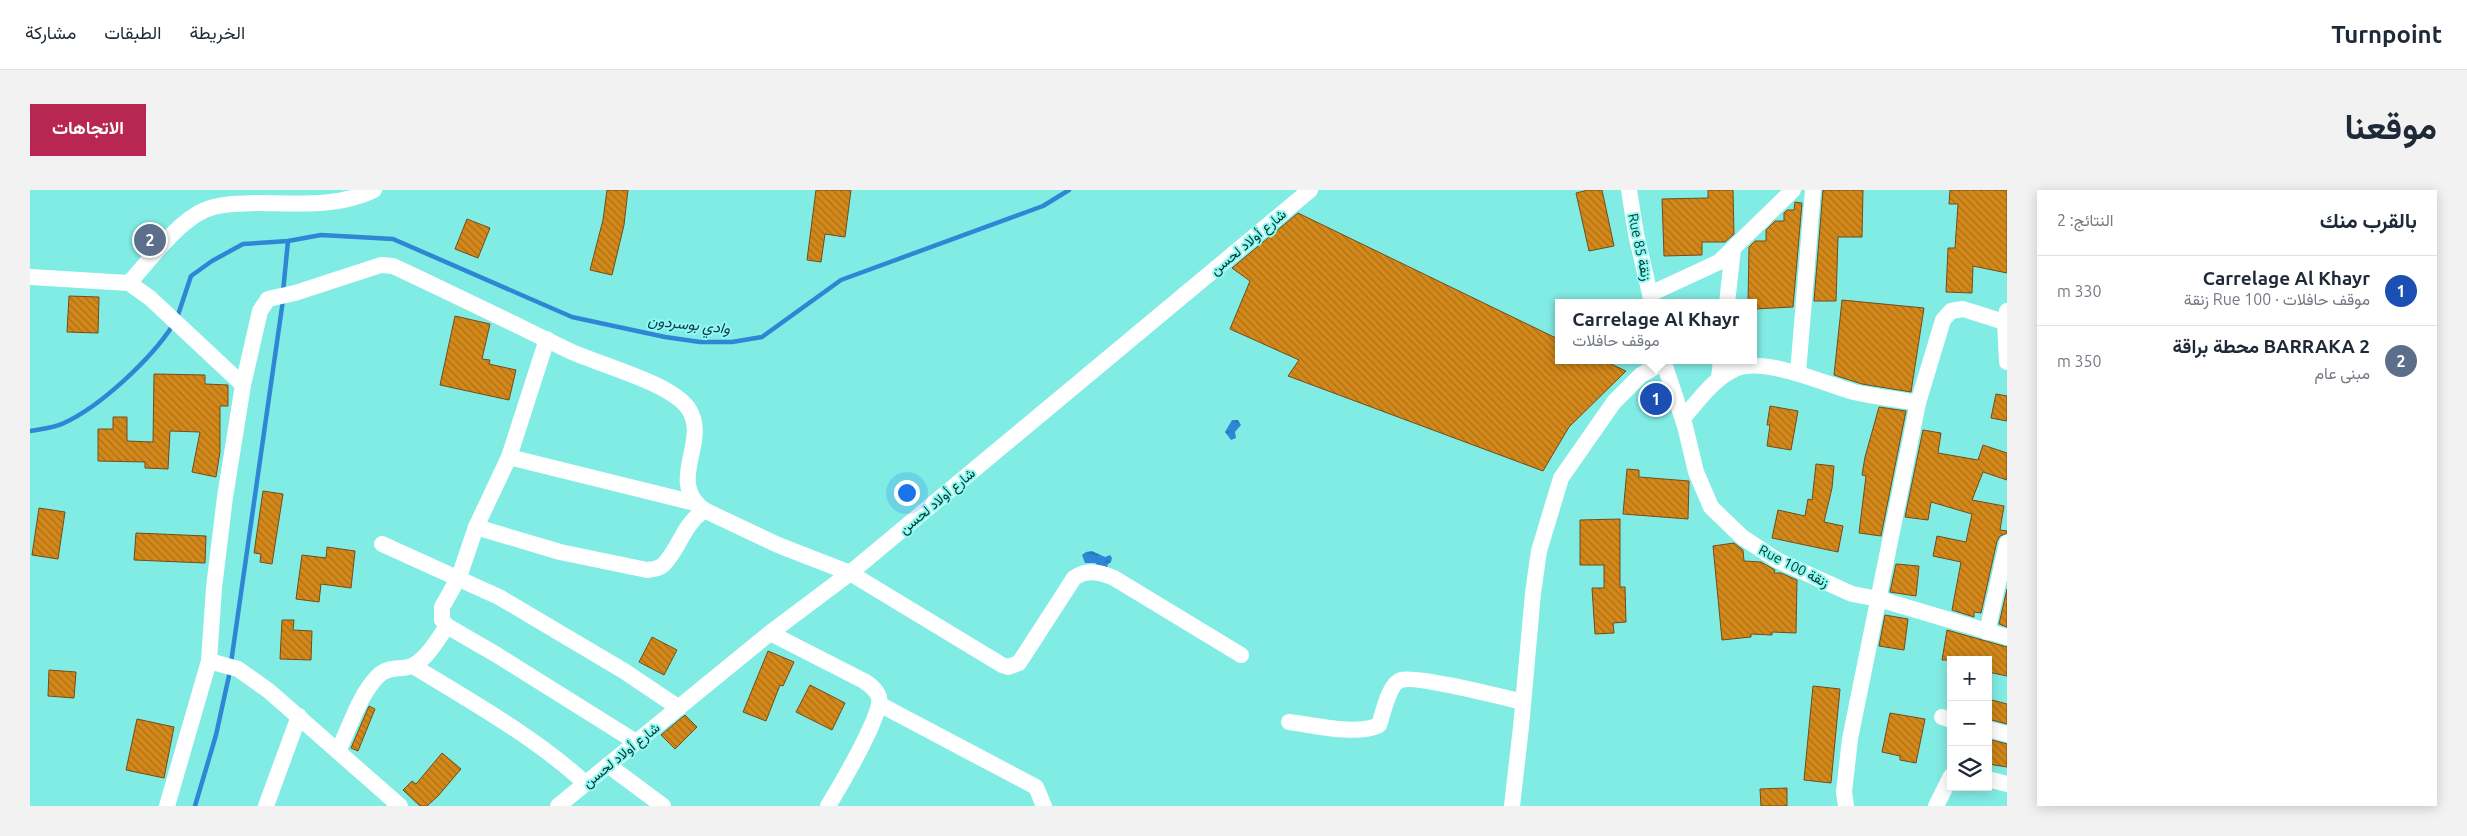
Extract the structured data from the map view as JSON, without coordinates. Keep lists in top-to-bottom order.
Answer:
{
  "streets": {
    "street": ["شارع أولاد لحسن", "Rue 85 زنقة", "Rue 100 زنقة"]
  },
  "water": ["وادي بوسردون"],
  "page": {
    "header": "Turnpoint",
    "nav": ["الخريطة", "الطبقات", "مشاركة"],
    "title": "موقعنا",
    "buttons": "الاتجاهات",
    "heading": ["بالقرب منك", "النتائج: 2"],
    "pins": ["2", "1"],
    "list": [
      {
        "mark": "1",
        "name": "Carrelage Al Khayr",
        "note": "موقف حافلات · Rue 100 زنقة",
        "value": "330 m"
      },
      {
        "mark": "2",
        "name": "BARRAKA 2 محطة براقة",
        "note": "مبنى عام",
        "value": "350 m"
      }
    ],
    "popup": ["Carrelage Al Khayr", "موقف حافلات"],
    "map_buttons": ["+", "−"]
  }
}
